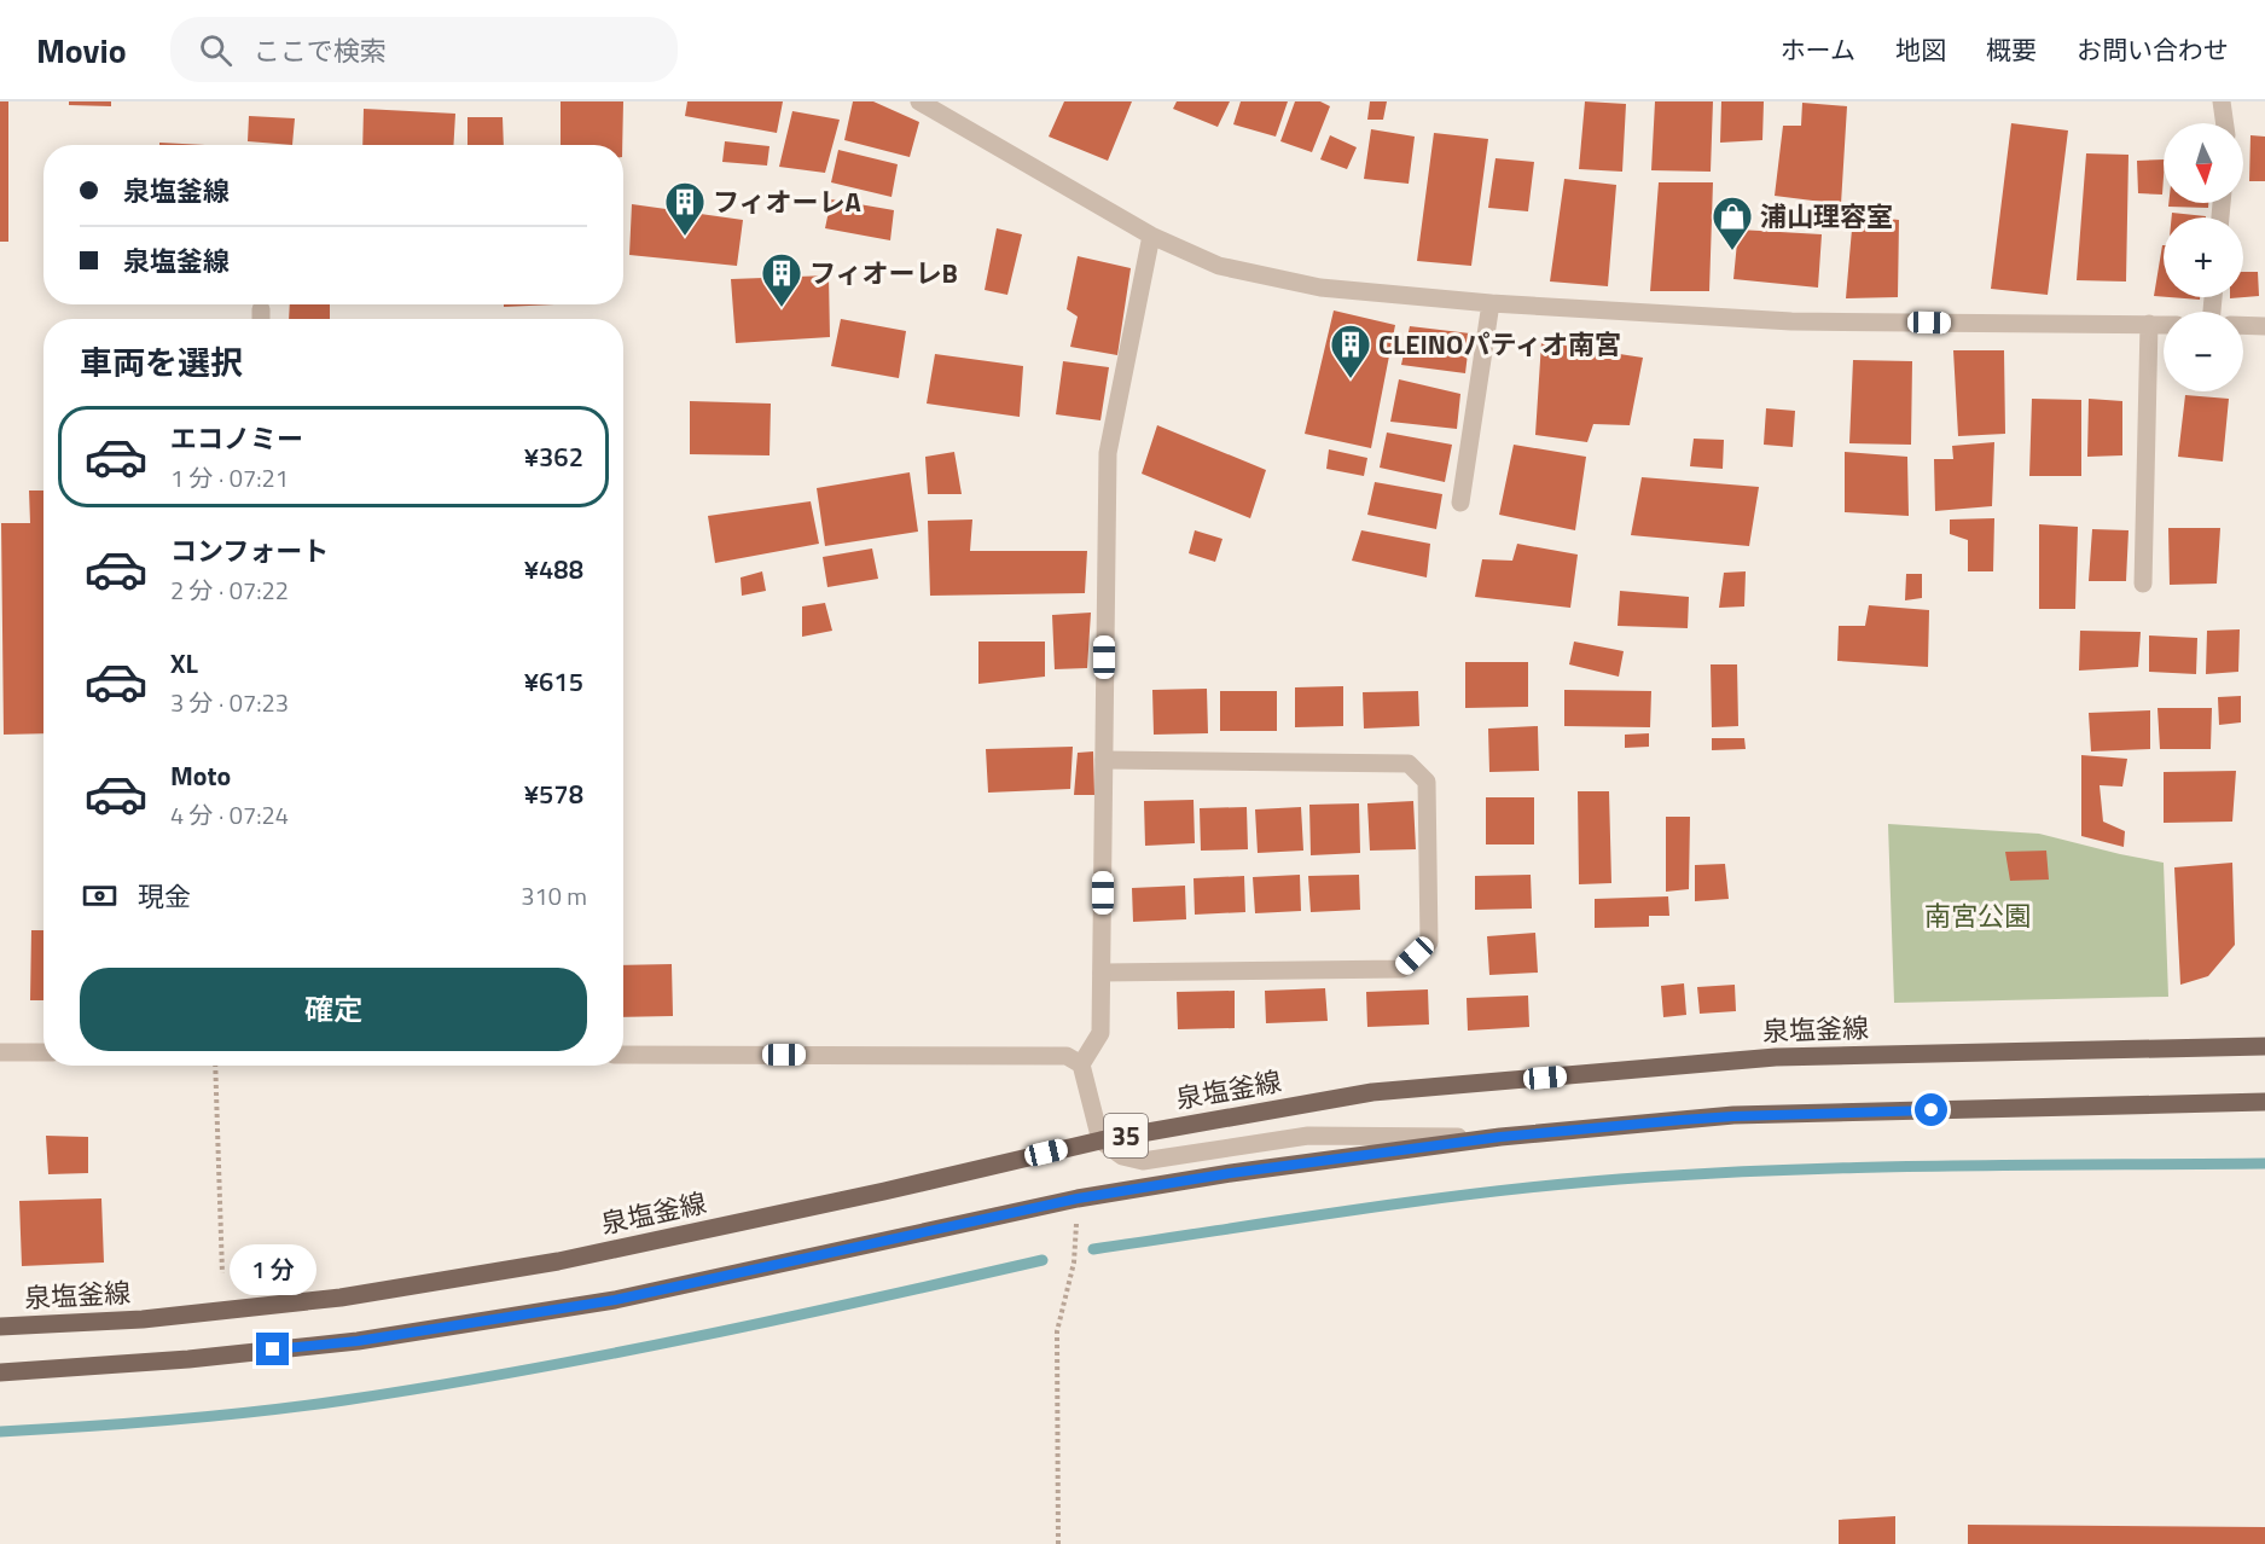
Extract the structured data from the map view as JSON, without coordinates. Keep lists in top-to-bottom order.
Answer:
{
  "streets": {
    "main road": ["泉塩釜線", "35"]
  },
  "parks": ["南宮公園"],
  "places": {
    "building": ["フィオーレA", "フィオーレB", "CLEINOパティオ南宮"],
    "shop": ["浦山理容室"]
  },
  "north": "bottom",
  "page": {
    "header": "Movio",
    "search": "ここで検索",
    "nav": [
      "ホーム",
      "地図",
      "概要",
      "お問い合わせ"
    ],
    "map_buttons": ["+", "−"],
    "banner": ["泉塩釜線", "泉塩釜線"],
    "heading": "車両を選択",
    "list": [
      {
        "name": "エコノミー",
        "note": "1 分 · 07:21",
        "value": "¥362"
      },
      {
        "name": "コンフォート",
        "note": "2 分 · 07:22",
        "value": "¥488"
      },
      {
        "name": "XL",
        "note": "3 分 · 07:23",
        "value": "¥615"
      },
      {
        "name": "Moto",
        "note": "4 分 · 07:24",
        "value": "¥578"
      }
    ],
    "pay": ["現金", "310 m"],
    "buttons": "確定",
    "bubble": "1 分"
  }
}
